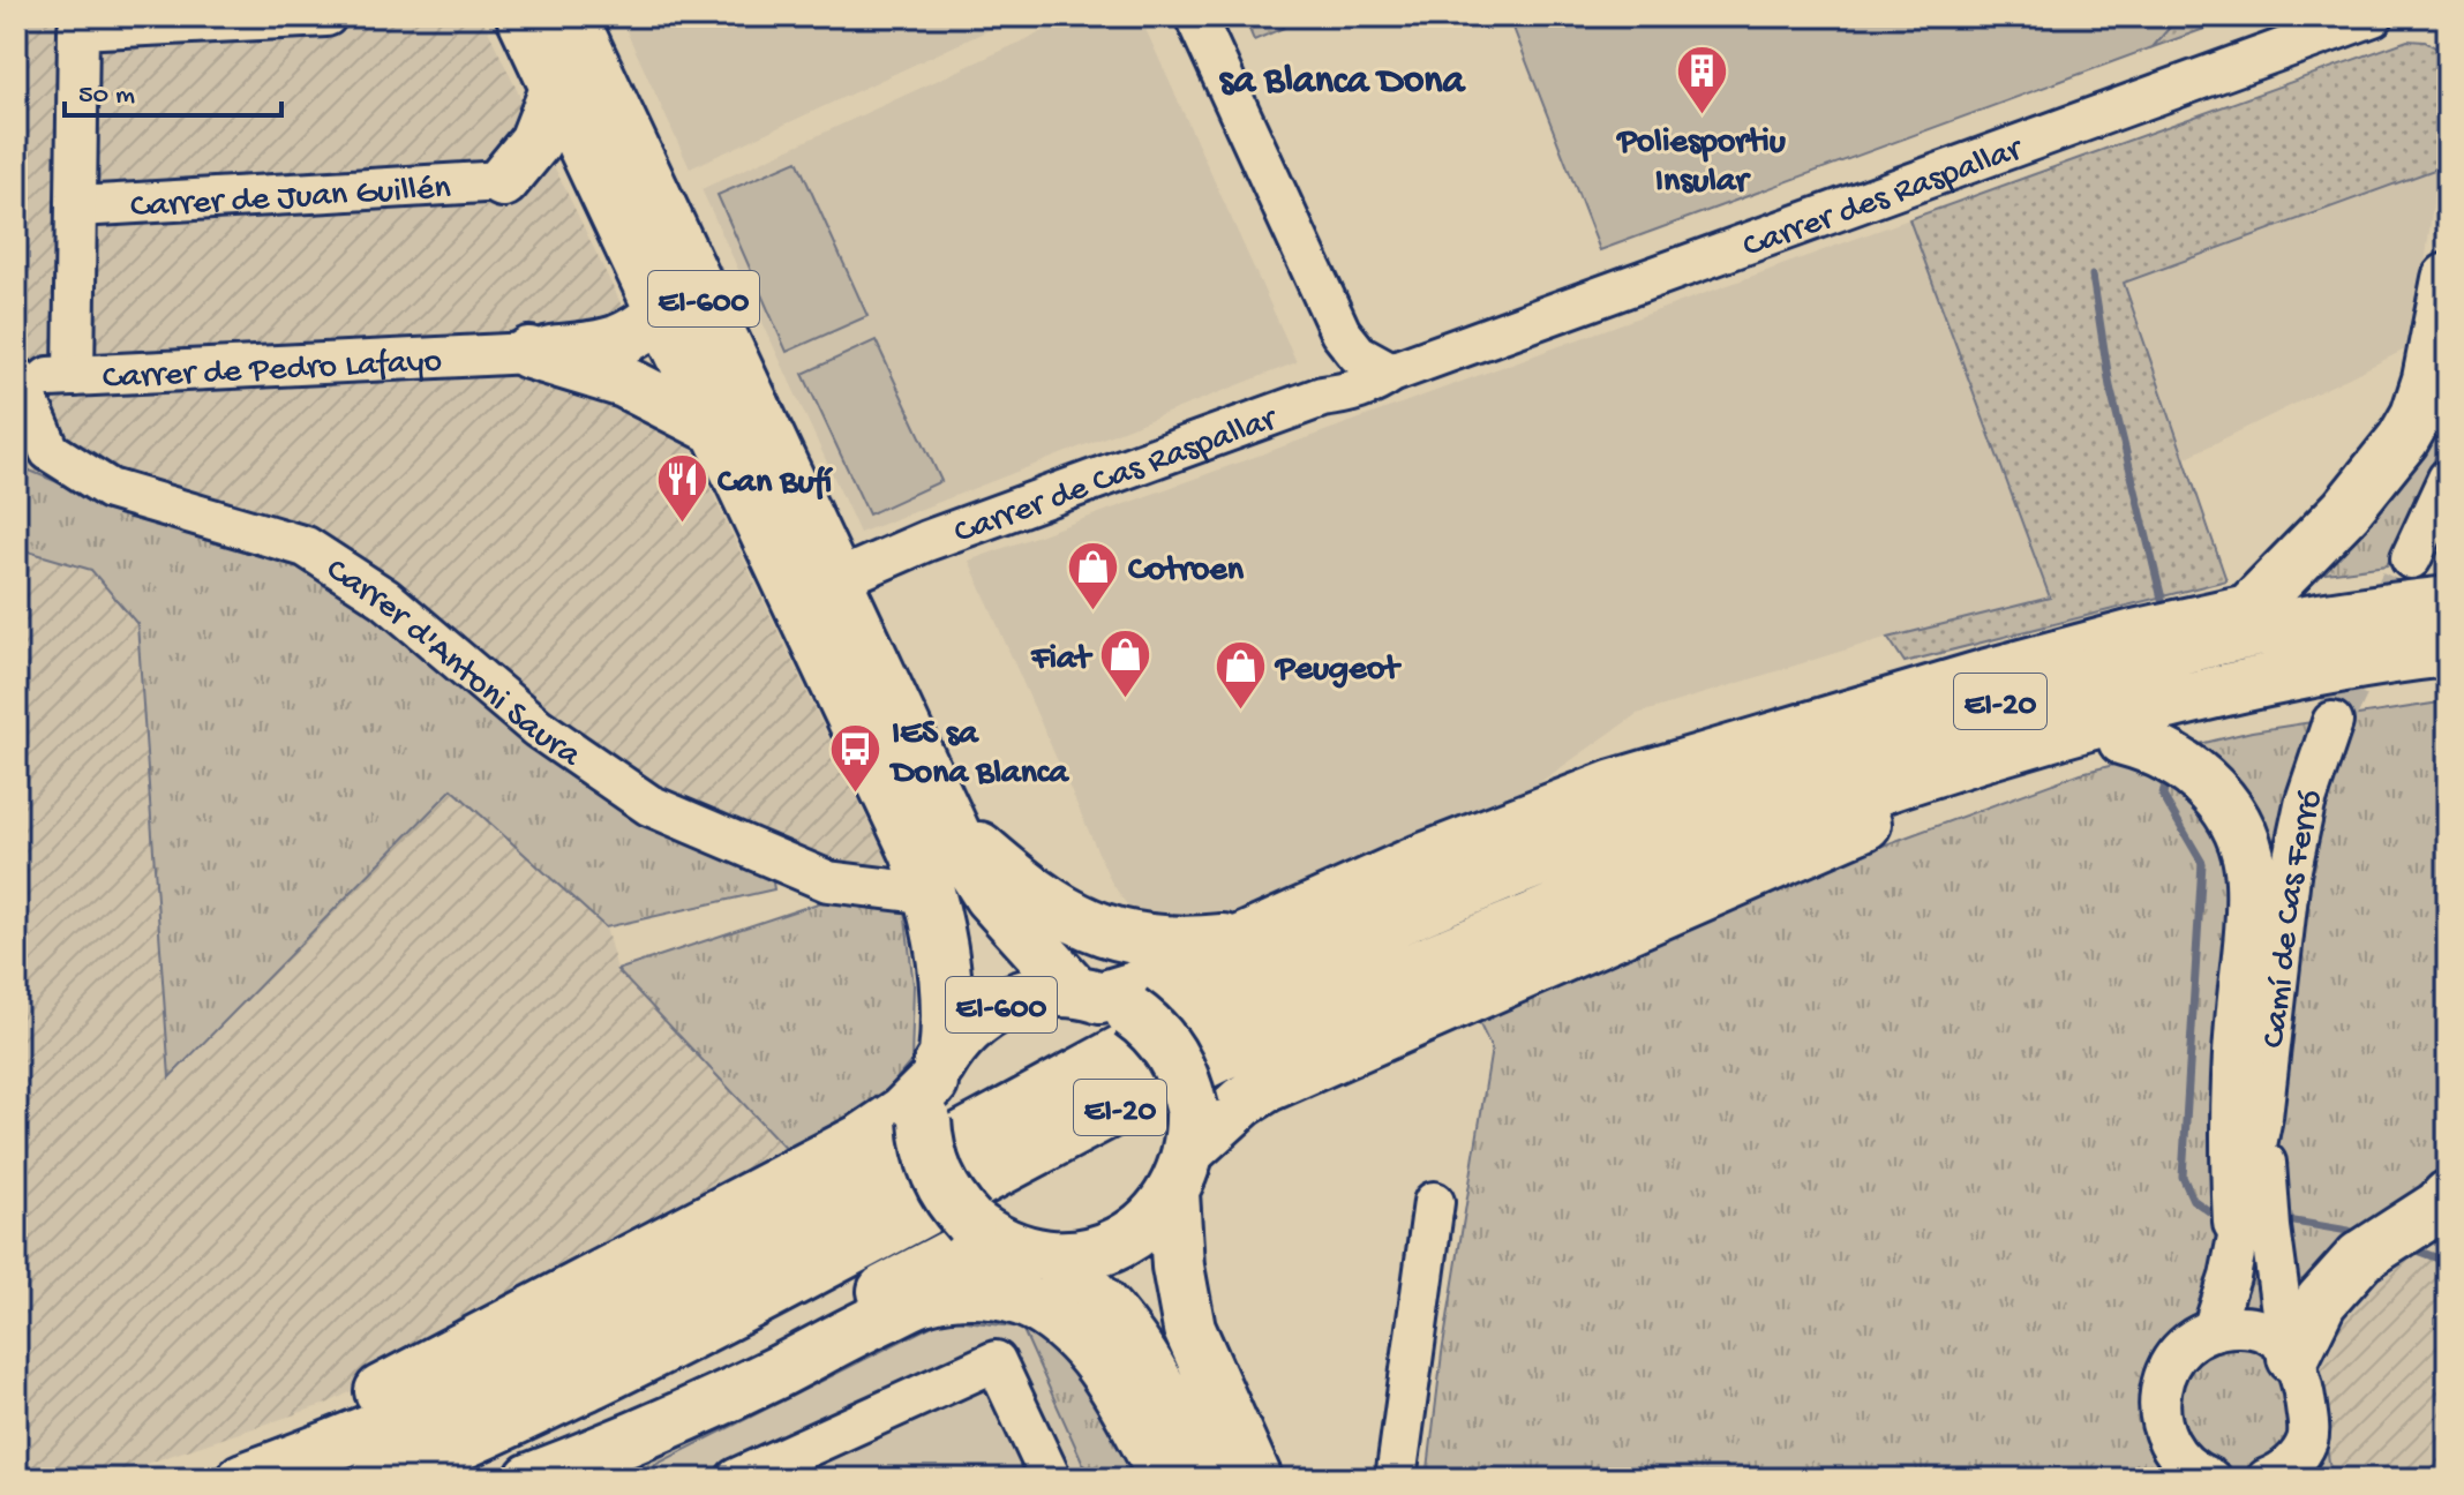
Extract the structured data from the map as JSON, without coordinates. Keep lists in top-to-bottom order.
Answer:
{
  "streets": {
    "main road": ["EI-600", "EI-20"],
    "street": [
      "Carrer de Juan Guillén",
      "Carrer des Raspallar",
      "Carrer de Pedro Lafayo",
      "Carrer de Cas Raspallar",
      "Carrer d'Antoni Saura",
      "Camí de Cas Ferró"
    ]
  },
  "crossings": [
    ["Carrer des Raspallar", "Carrer de Cas Raspallar"],
    ["EI-600", "Carrer de Cas Raspallar"],
    ["EI-600", "Carrer d'Antoni Saura"],
    ["Carrer de Pedro Lafayo", "Carrer d'Antoni Saura"]
  ],
  "districts": ["sa Blanca Dona"],
  "places": {
    "building": ["Poliesportiu Insular"],
    "restaurant": ["Can Bufí"],
    "shop": ["Cotroen", "Fiat", "Peugeot"],
    "bus stop": ["IES sa Dona Blanca"]
  },
  "scale_bar": "50 m"
}
